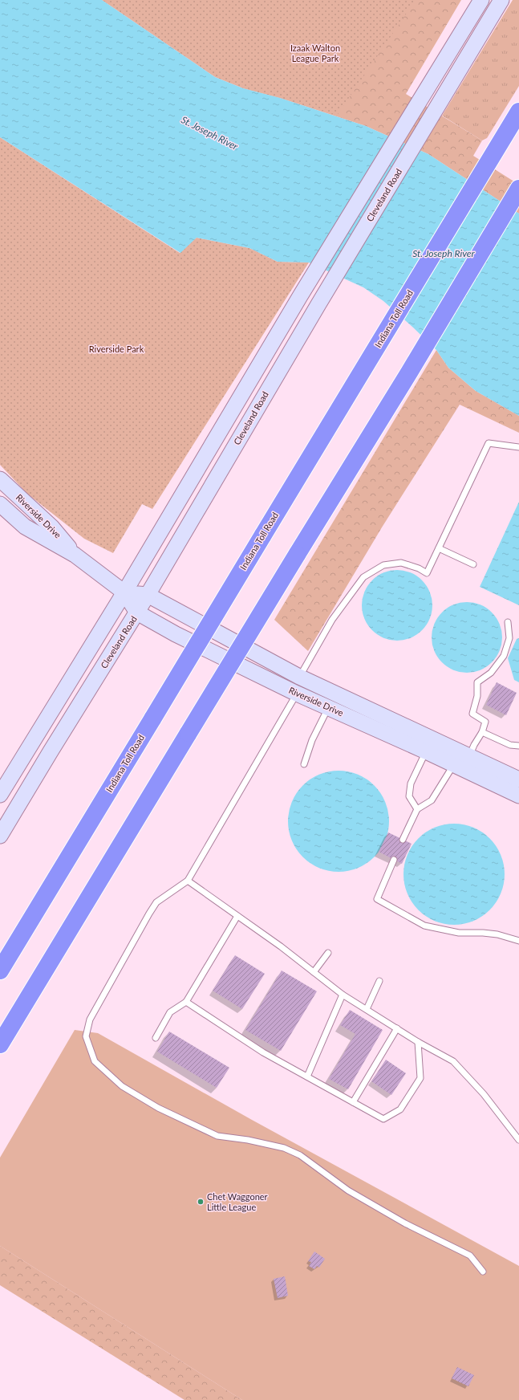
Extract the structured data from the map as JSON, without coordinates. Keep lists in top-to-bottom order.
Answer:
{
  "streets": {
    "highway": ["Indiana Toll Road"],
    "main road": ["Cleveland Road", "Riverside Drive"]
  },
  "crossings": [
    ["Cleveland Road", "Riverside Drive"]
  ],
  "water": ["St. Joseph River"],
  "parks": ["Izaak Walton League Park", "Riverside Park"],
  "places": ["Chet Waggoner Little League"]
}
